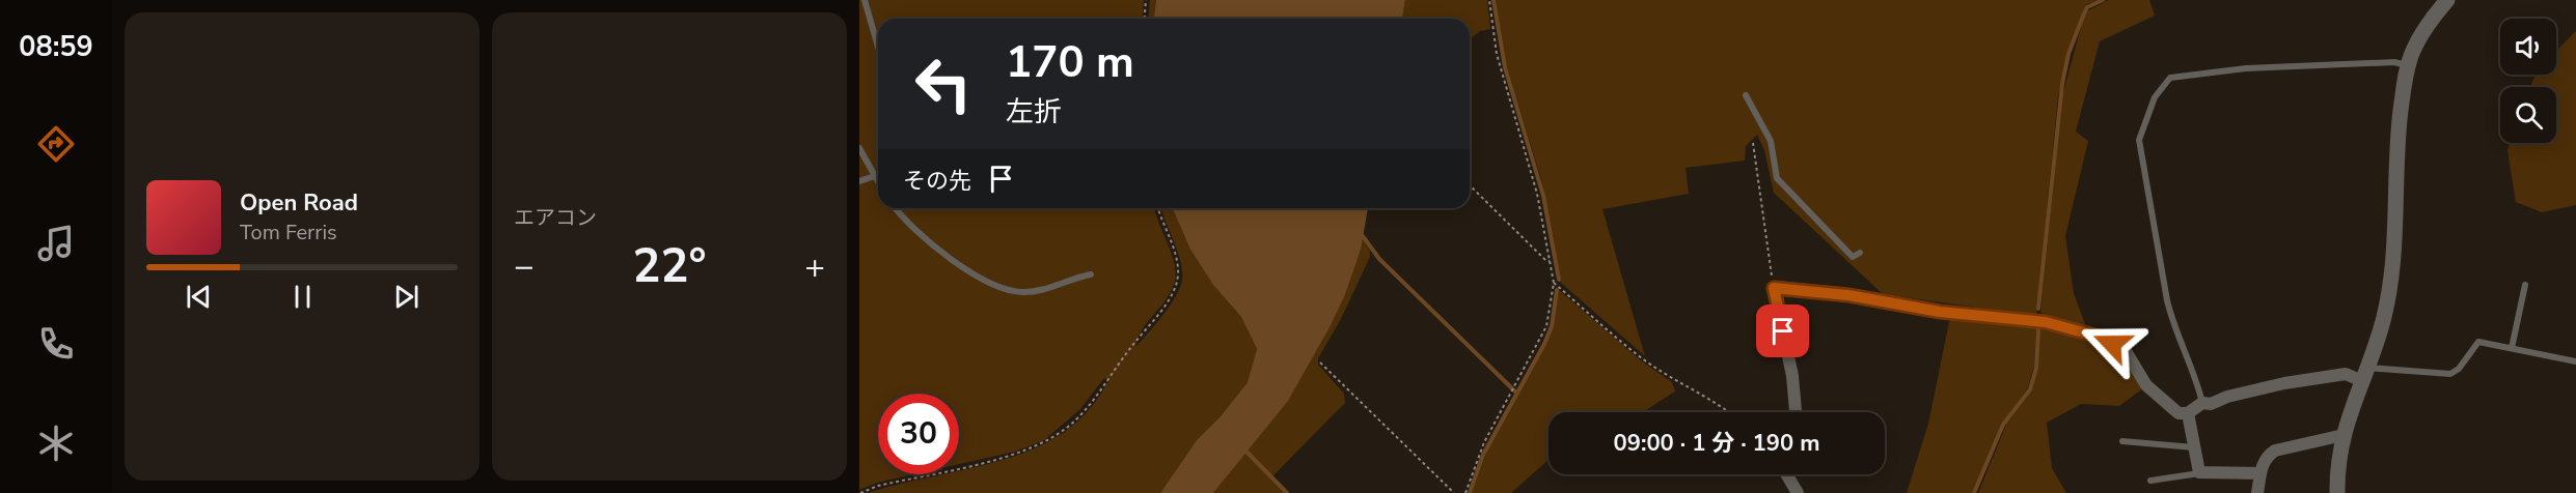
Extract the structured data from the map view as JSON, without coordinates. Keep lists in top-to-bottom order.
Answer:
{
  "page": {
    "tabs": "08:59",
    "tile": "エアコン",
    "turn": ["170 m", "左折"],
    "then": "その先",
    "song": ["Open Road", "Tom Ferris"],
    "heat": ["−", "22°", "+"],
    "limit": "30",
    "trip": "09:00 · 1 分 · 190 m"
  }
}
